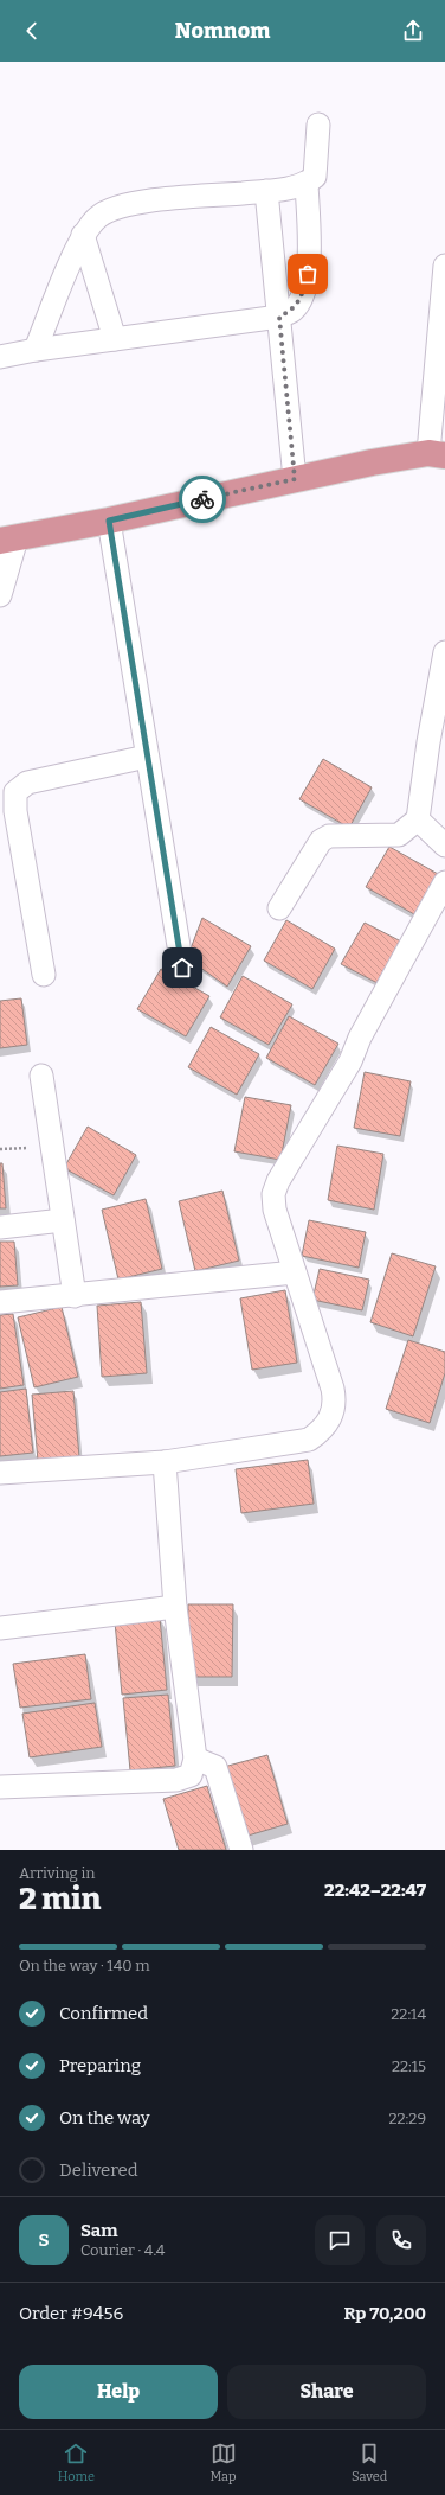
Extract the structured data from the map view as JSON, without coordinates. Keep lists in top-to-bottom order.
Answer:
{
  "page": {
    "header": "Nomnom",
    "heading": ["2 min", "Arriving in", "22:42–22:47"],
    "panel": [
      "Sam",
      "Courier · 4.4",
      "Order #9456",
      "Rp 70,200"
    ],
    "bar": "On the way · 140 m",
    "list": [
      ["Confirmed", "22:14"],
      ["Preparing", "22:15"],
      ["On the way", "22:29"],
      "Delivered"
    ],
    "round": "S",
    "buttons": ["Help", "Share"],
    "tabs": ["Home", "Map", "Saved"]
  }
}
